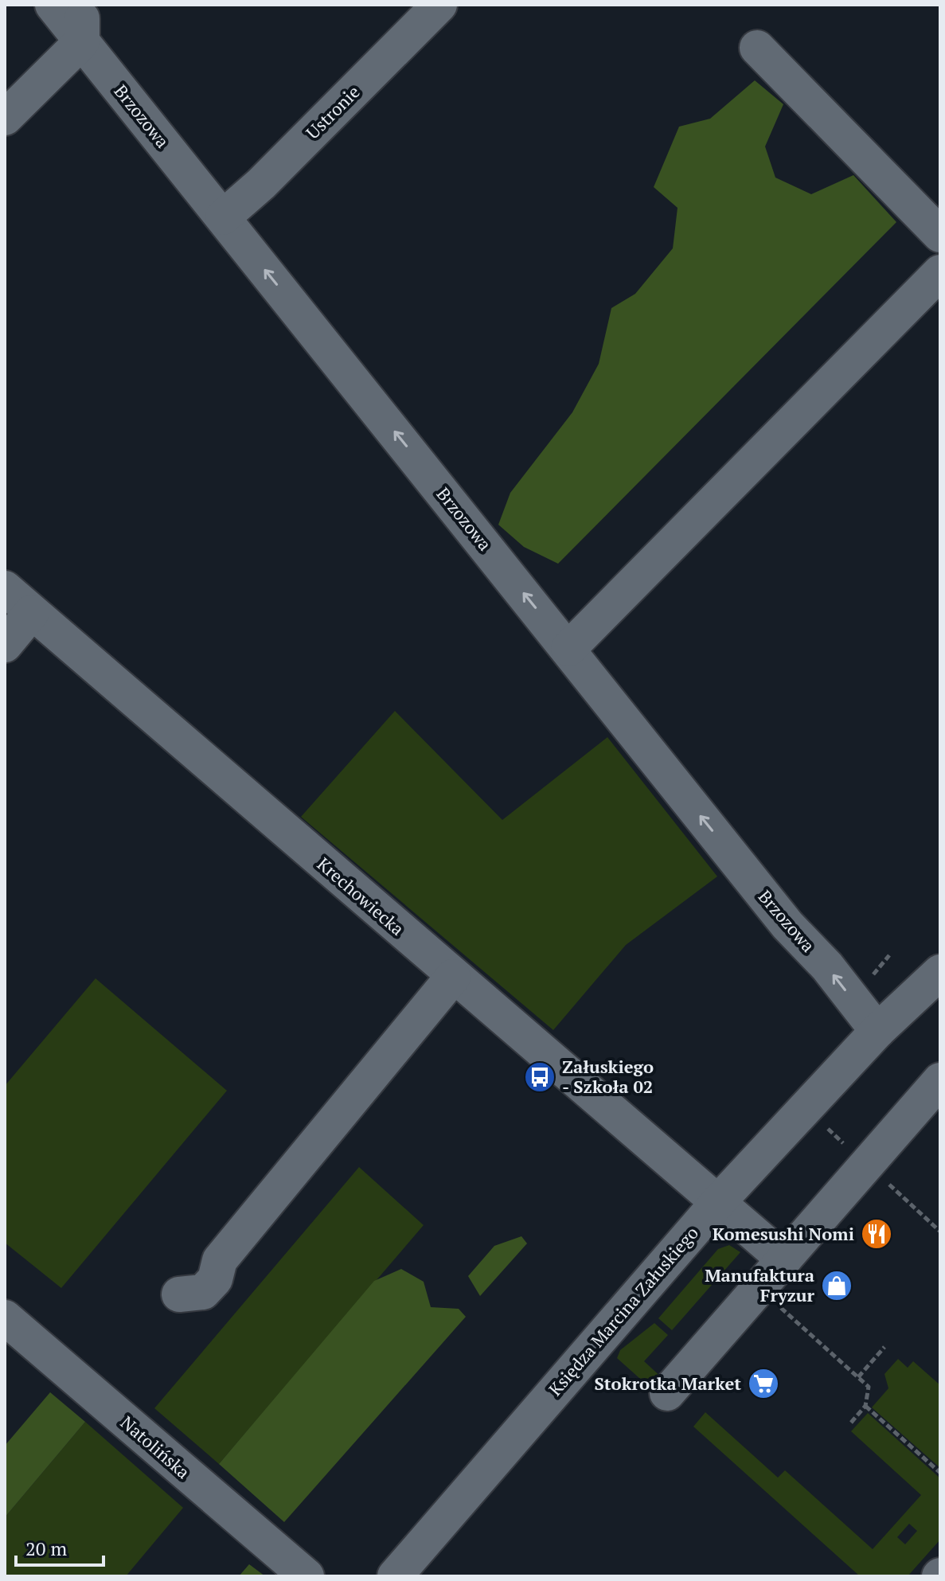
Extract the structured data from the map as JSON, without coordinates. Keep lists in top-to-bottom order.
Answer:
{
  "streets": {
    "street": [
      "Ustronie",
      "Brzozowa",
      "Krechowiecka",
      "Księdza Marcina Załuskiego",
      "Natolińska"
    ]
  },
  "crossings": [
    ["Ustronie", "Brzozowa"],
    ["Brzozowa", "Księdza Marcina Załuskiego"],
    ["Krechowiecka", "Księdza Marcina Załuskiego"]
  ],
  "one_way": ["Brzozowa"],
  "places": {
    "bus stop": ["Załuskiego - Szkoła 02"],
    "restaurant": ["Komesushi Nomi"],
    "shop": ["Manufaktura Fryzur"],
    "supermarket": ["Stokrotka Market"]
  },
  "scale_bar": "20 m"
}
